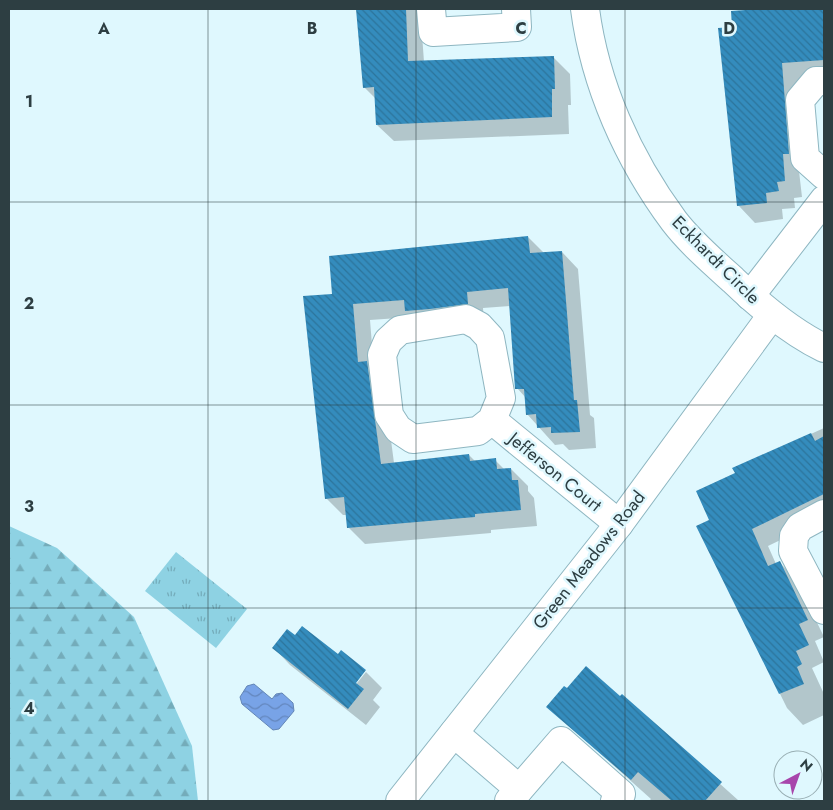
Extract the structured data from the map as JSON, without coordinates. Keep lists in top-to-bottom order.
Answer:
{
  "streets": {
    "street": ["Eckhardt Circle", "Jefferson Court", "Green Meadows Road"]
  },
  "crossings": [
    ["Eckhardt Circle", "Green Meadows Road"],
    ["Jefferson Court", "Green Meadows Road"]
  ],
  "north": "top right",
  "grid": {
    "columns": [
      "A",
      "B",
      "C",
      "D"
    ],
    "rows": [
      "1",
      "2",
      "3",
      "4"
    ]
  }
}
